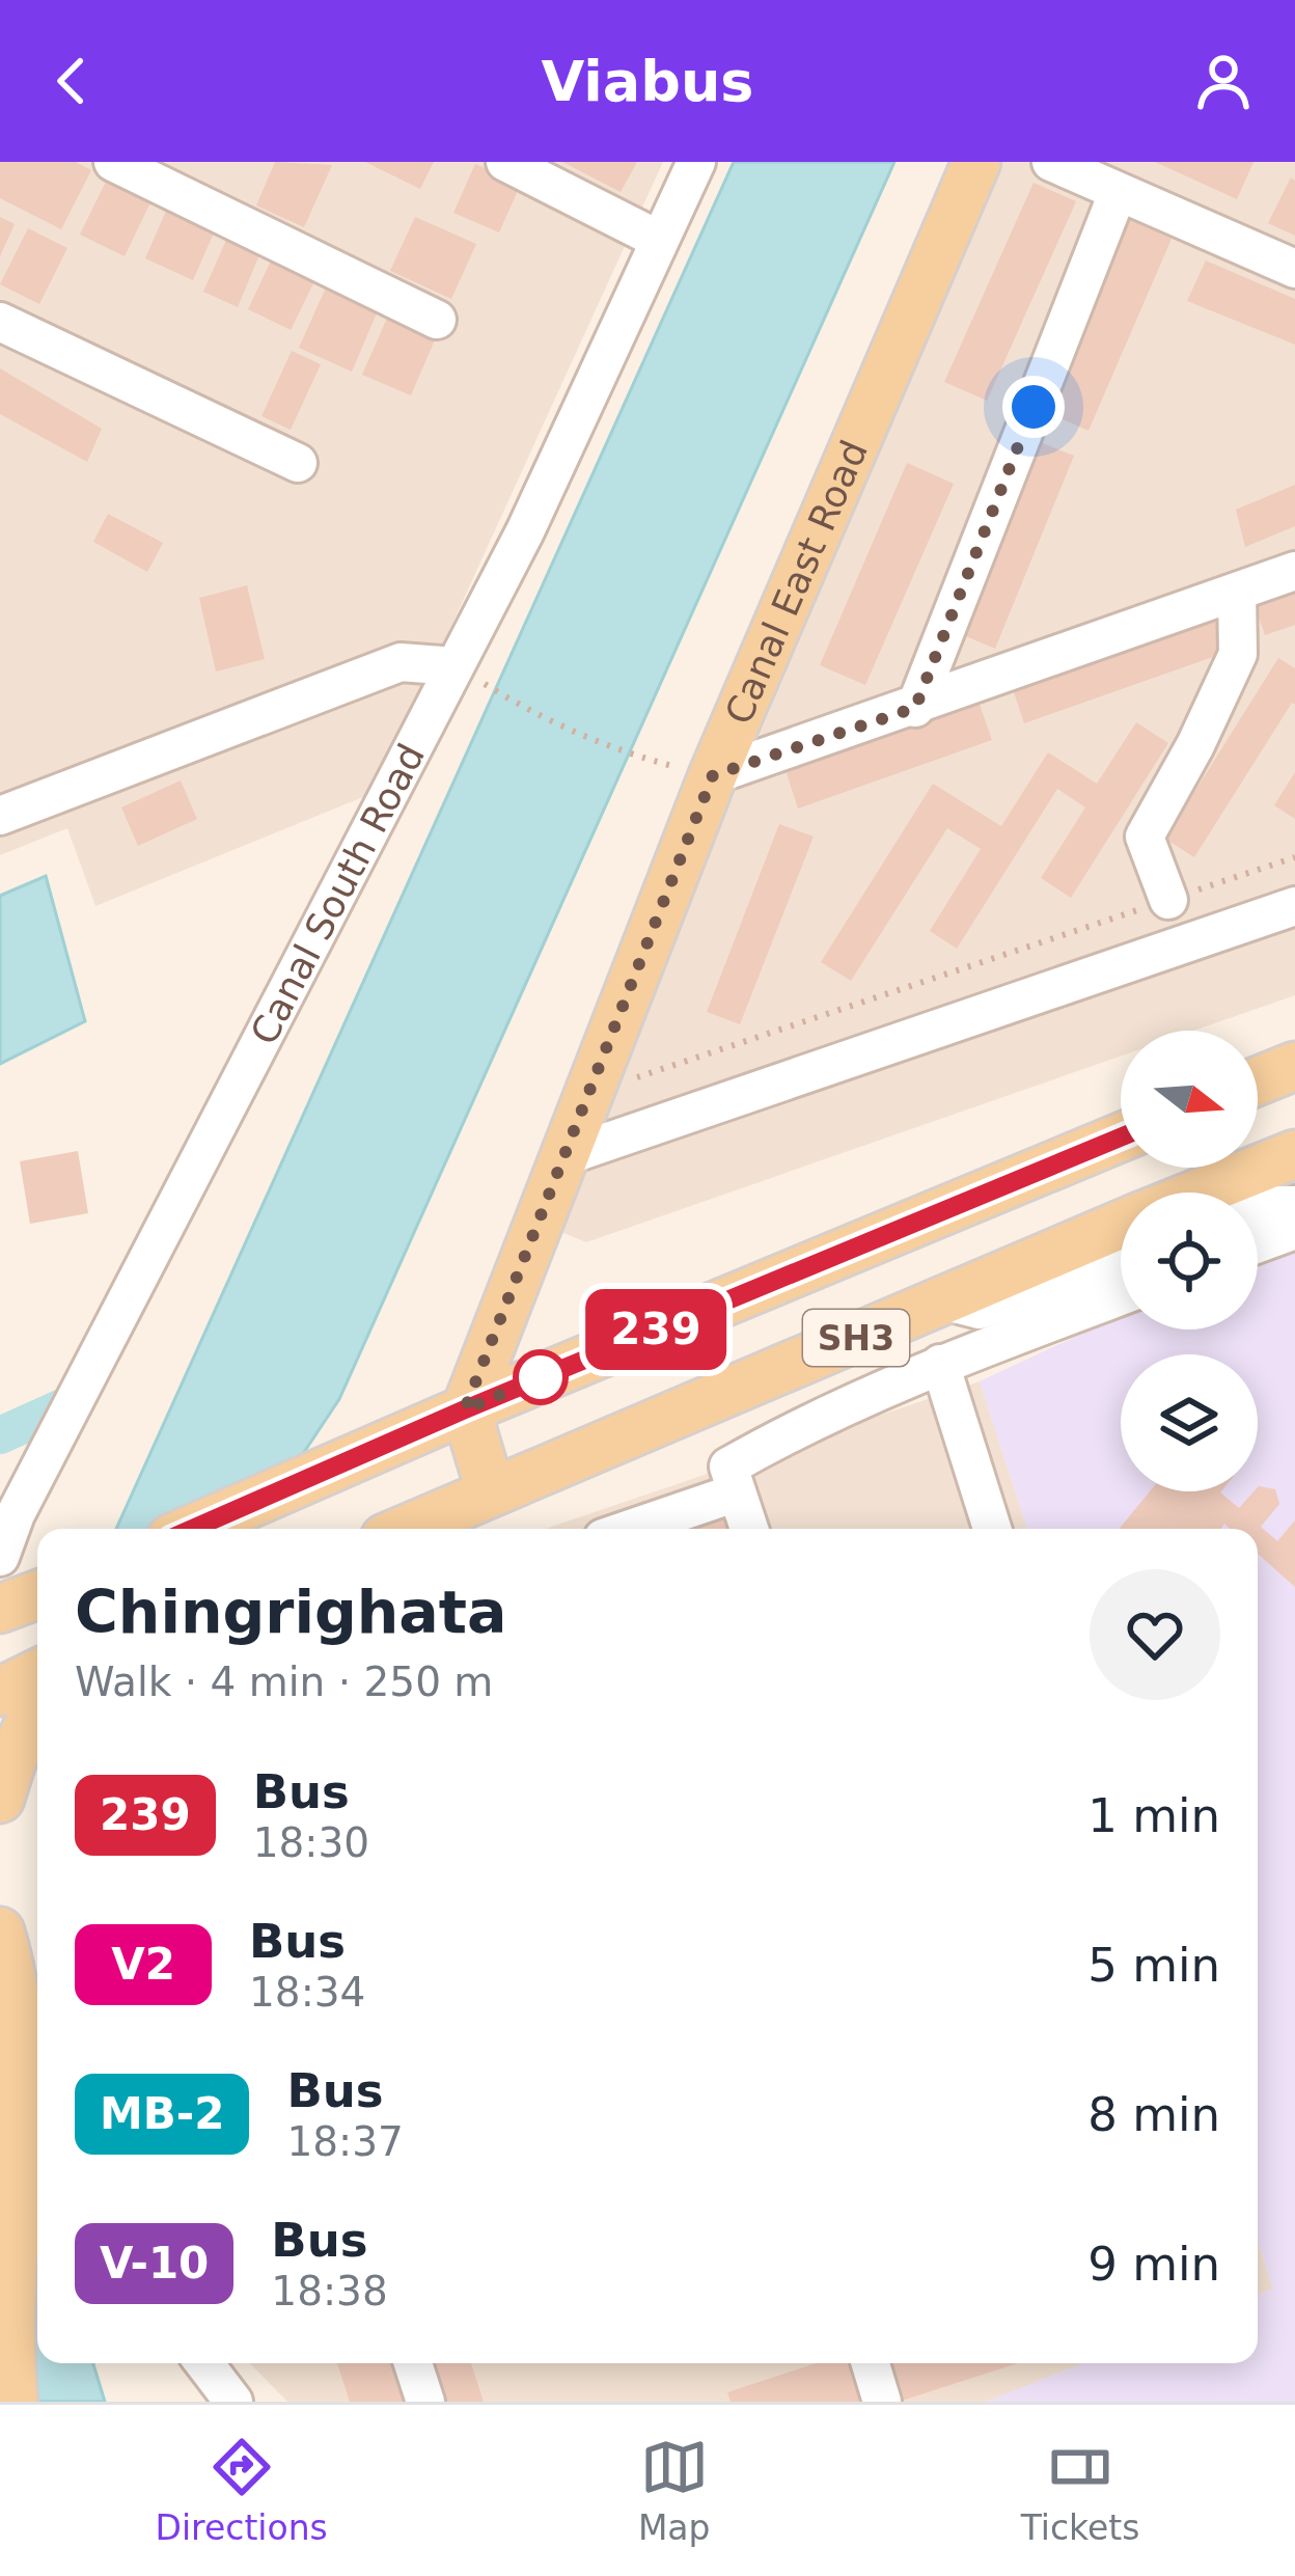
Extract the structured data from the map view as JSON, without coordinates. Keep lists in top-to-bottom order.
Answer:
{
  "streets": {
    "main road": ["Canal East Road", "SH3"],
    "street": ["Canal South Road"]
  },
  "crossings": [
    ["Canal East Road", "SH3"]
  ],
  "lines": ["bus line 239"],
  "north": "right",
  "page": {
    "header": "Viabus",
    "on_map": "239",
    "heading": ["Chingrighata", "Walk · 4 min · 250 m"],
    "list": [
      {
        "mark": "239",
        "name": "Bus",
        "note": "18:30",
        "value": "1 min"
      },
      {
        "mark": "V2",
        "name": "Bus",
        "note": "18:34",
        "value": "5 min"
      },
      {
        "mark": "MB-2",
        "name": "Bus",
        "note": "18:37",
        "value": "8 min"
      },
      {
        "mark": "V-10",
        "name": "Bus",
        "note": "18:38",
        "value": "9 min"
      }
    ],
    "tabs": ["Directions", "Map", "Tickets"]
  }
}
